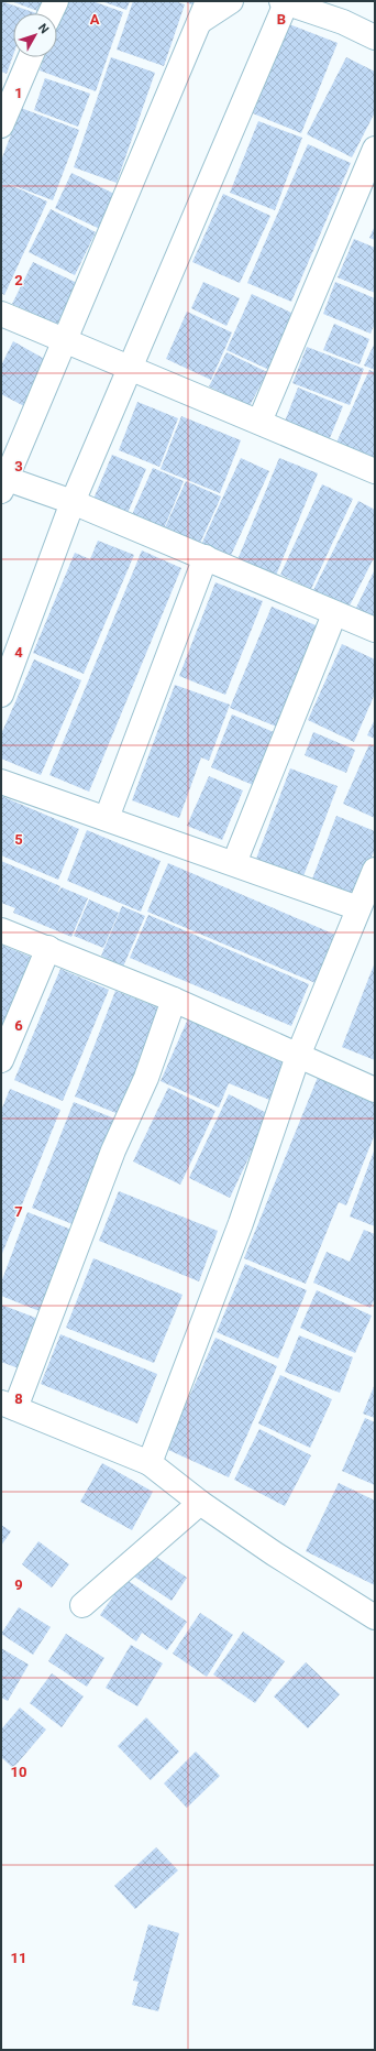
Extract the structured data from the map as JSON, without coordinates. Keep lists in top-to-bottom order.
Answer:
{
  "north": "top right",
  "grid": {
    "columns": ["A", "B"],
    "rows": [
      "1",
      "2",
      "3",
      "4",
      "5",
      "6",
      "7",
      "8",
      "9",
      "10",
      "11"
    ]
  }
}
